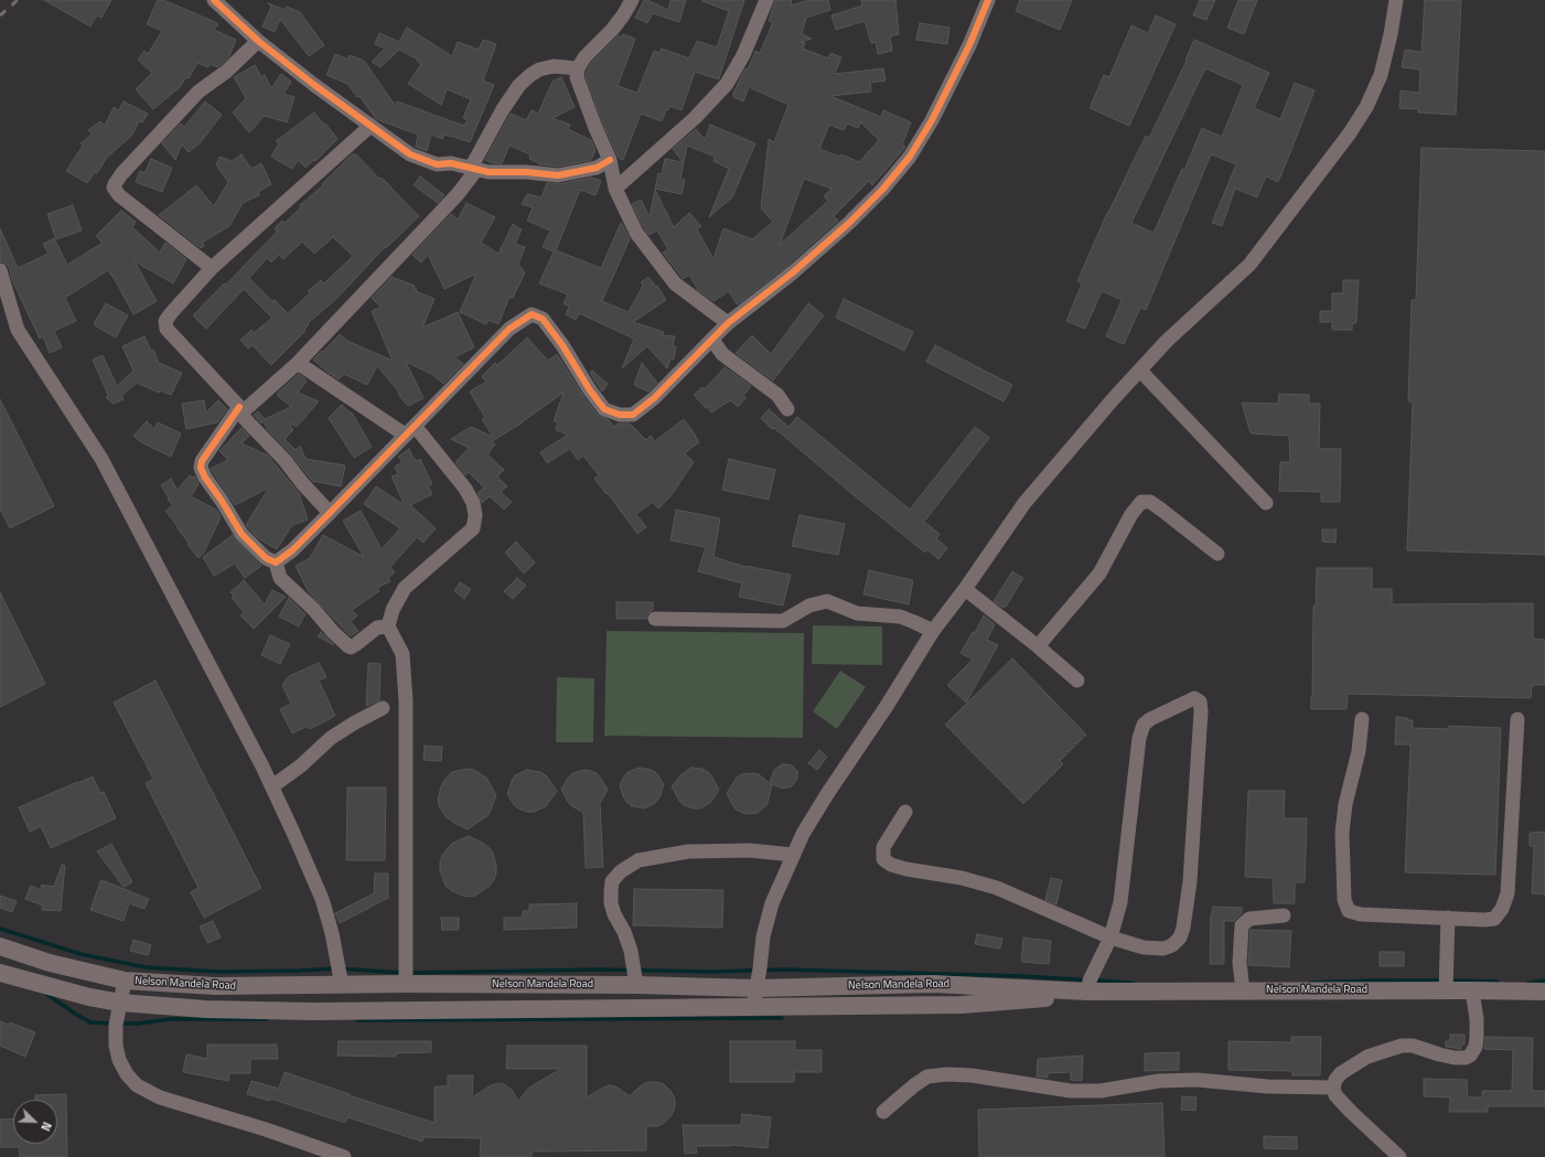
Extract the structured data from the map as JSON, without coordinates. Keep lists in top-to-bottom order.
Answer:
{
  "streets": {
    "main road": ["Nelson Mandela Road"]
  },
  "north": "bottom right"
}
